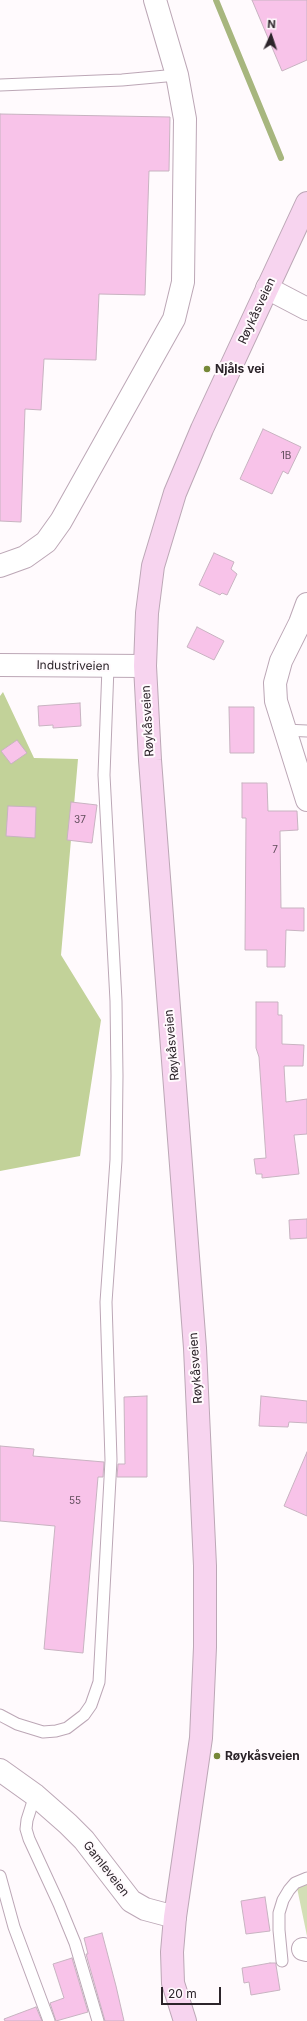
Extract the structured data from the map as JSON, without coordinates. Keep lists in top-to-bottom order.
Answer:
{
  "streets": {
    "main road": ["Røykåsveien"],
    "street": ["Industriveien", "Gamleveien"]
  },
  "crossings": [
    ["Røykåsveien", "Industriveien"],
    ["Røykåsveien", "Gamleveien"]
  ],
  "places": ["Njåls vei", "Røykåsveien"],
  "house_numbers": [
    "1B",
    "37",
    "7",
    "55"
  ],
  "scale_bar": "20 m",
  "north": "top"
}
